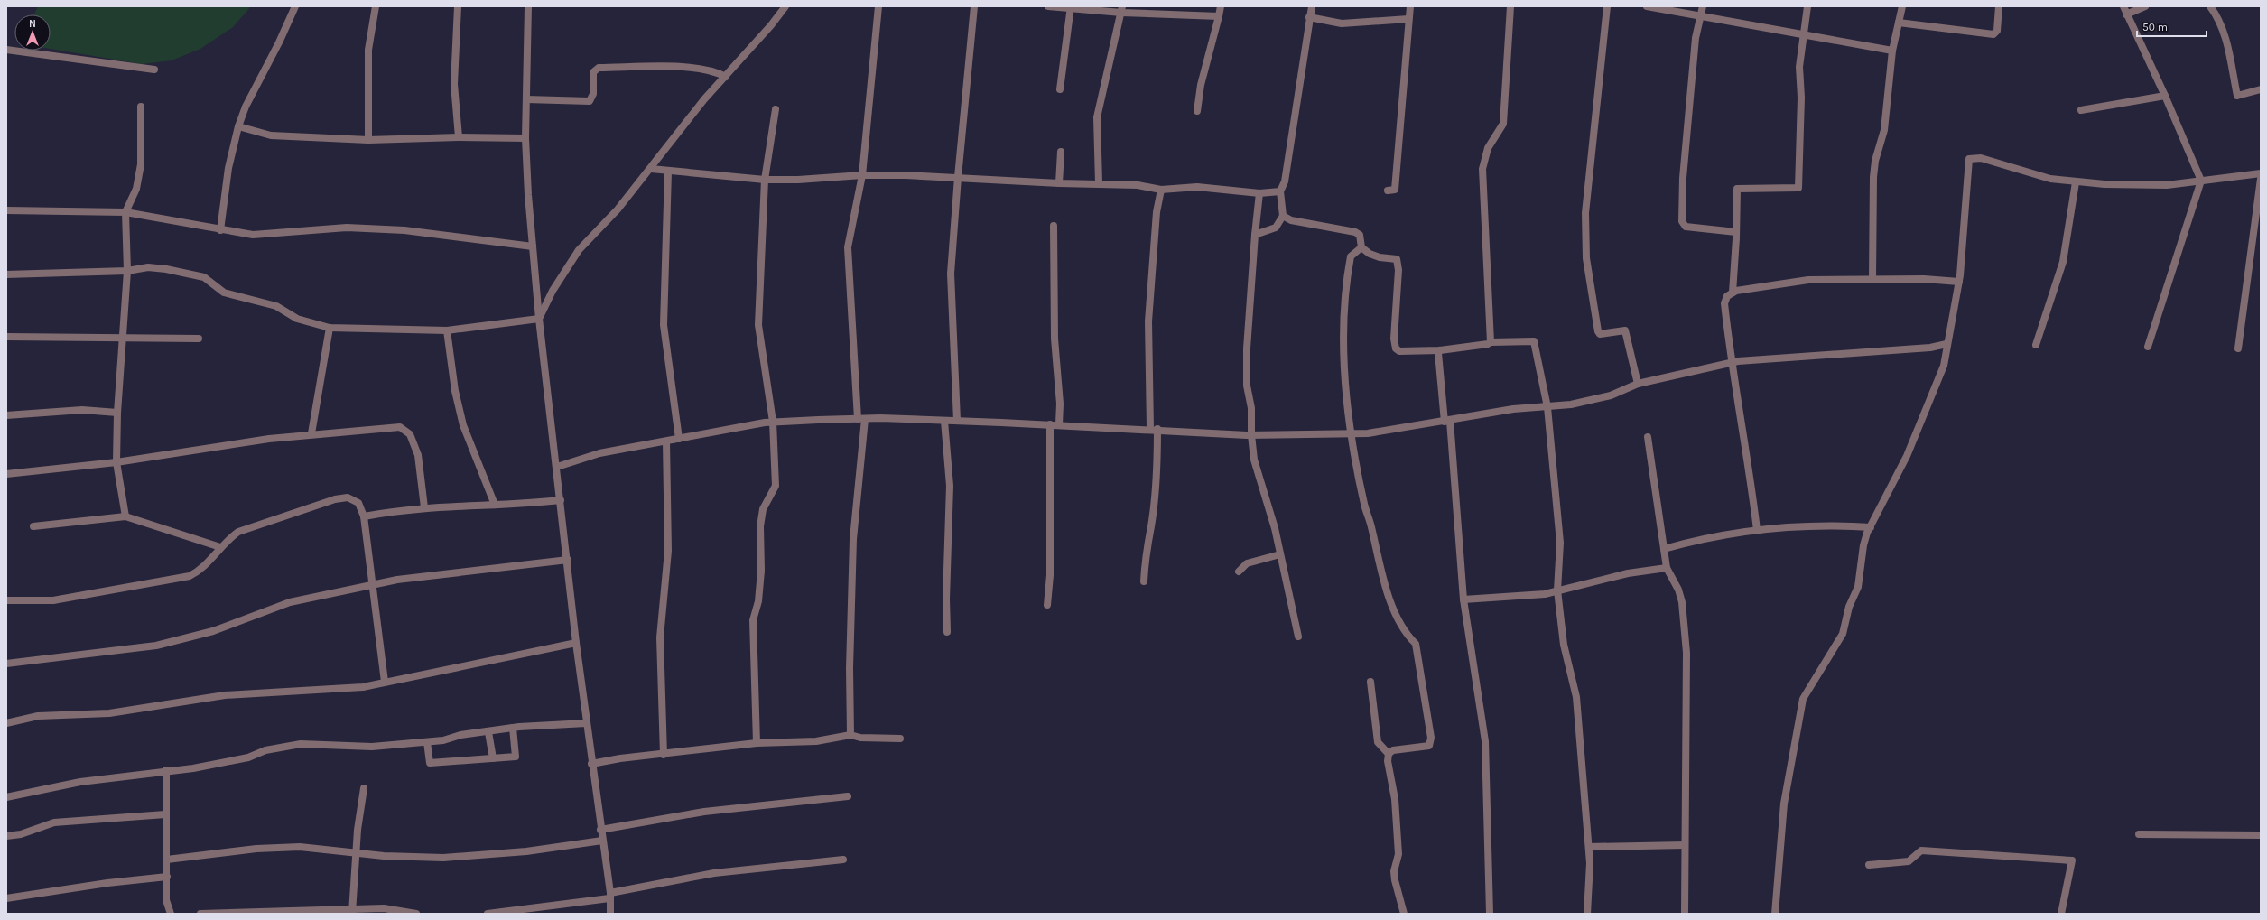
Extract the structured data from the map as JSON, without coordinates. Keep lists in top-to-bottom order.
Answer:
{
  "scale_bar": "50 m",
  "north": "top"
}
